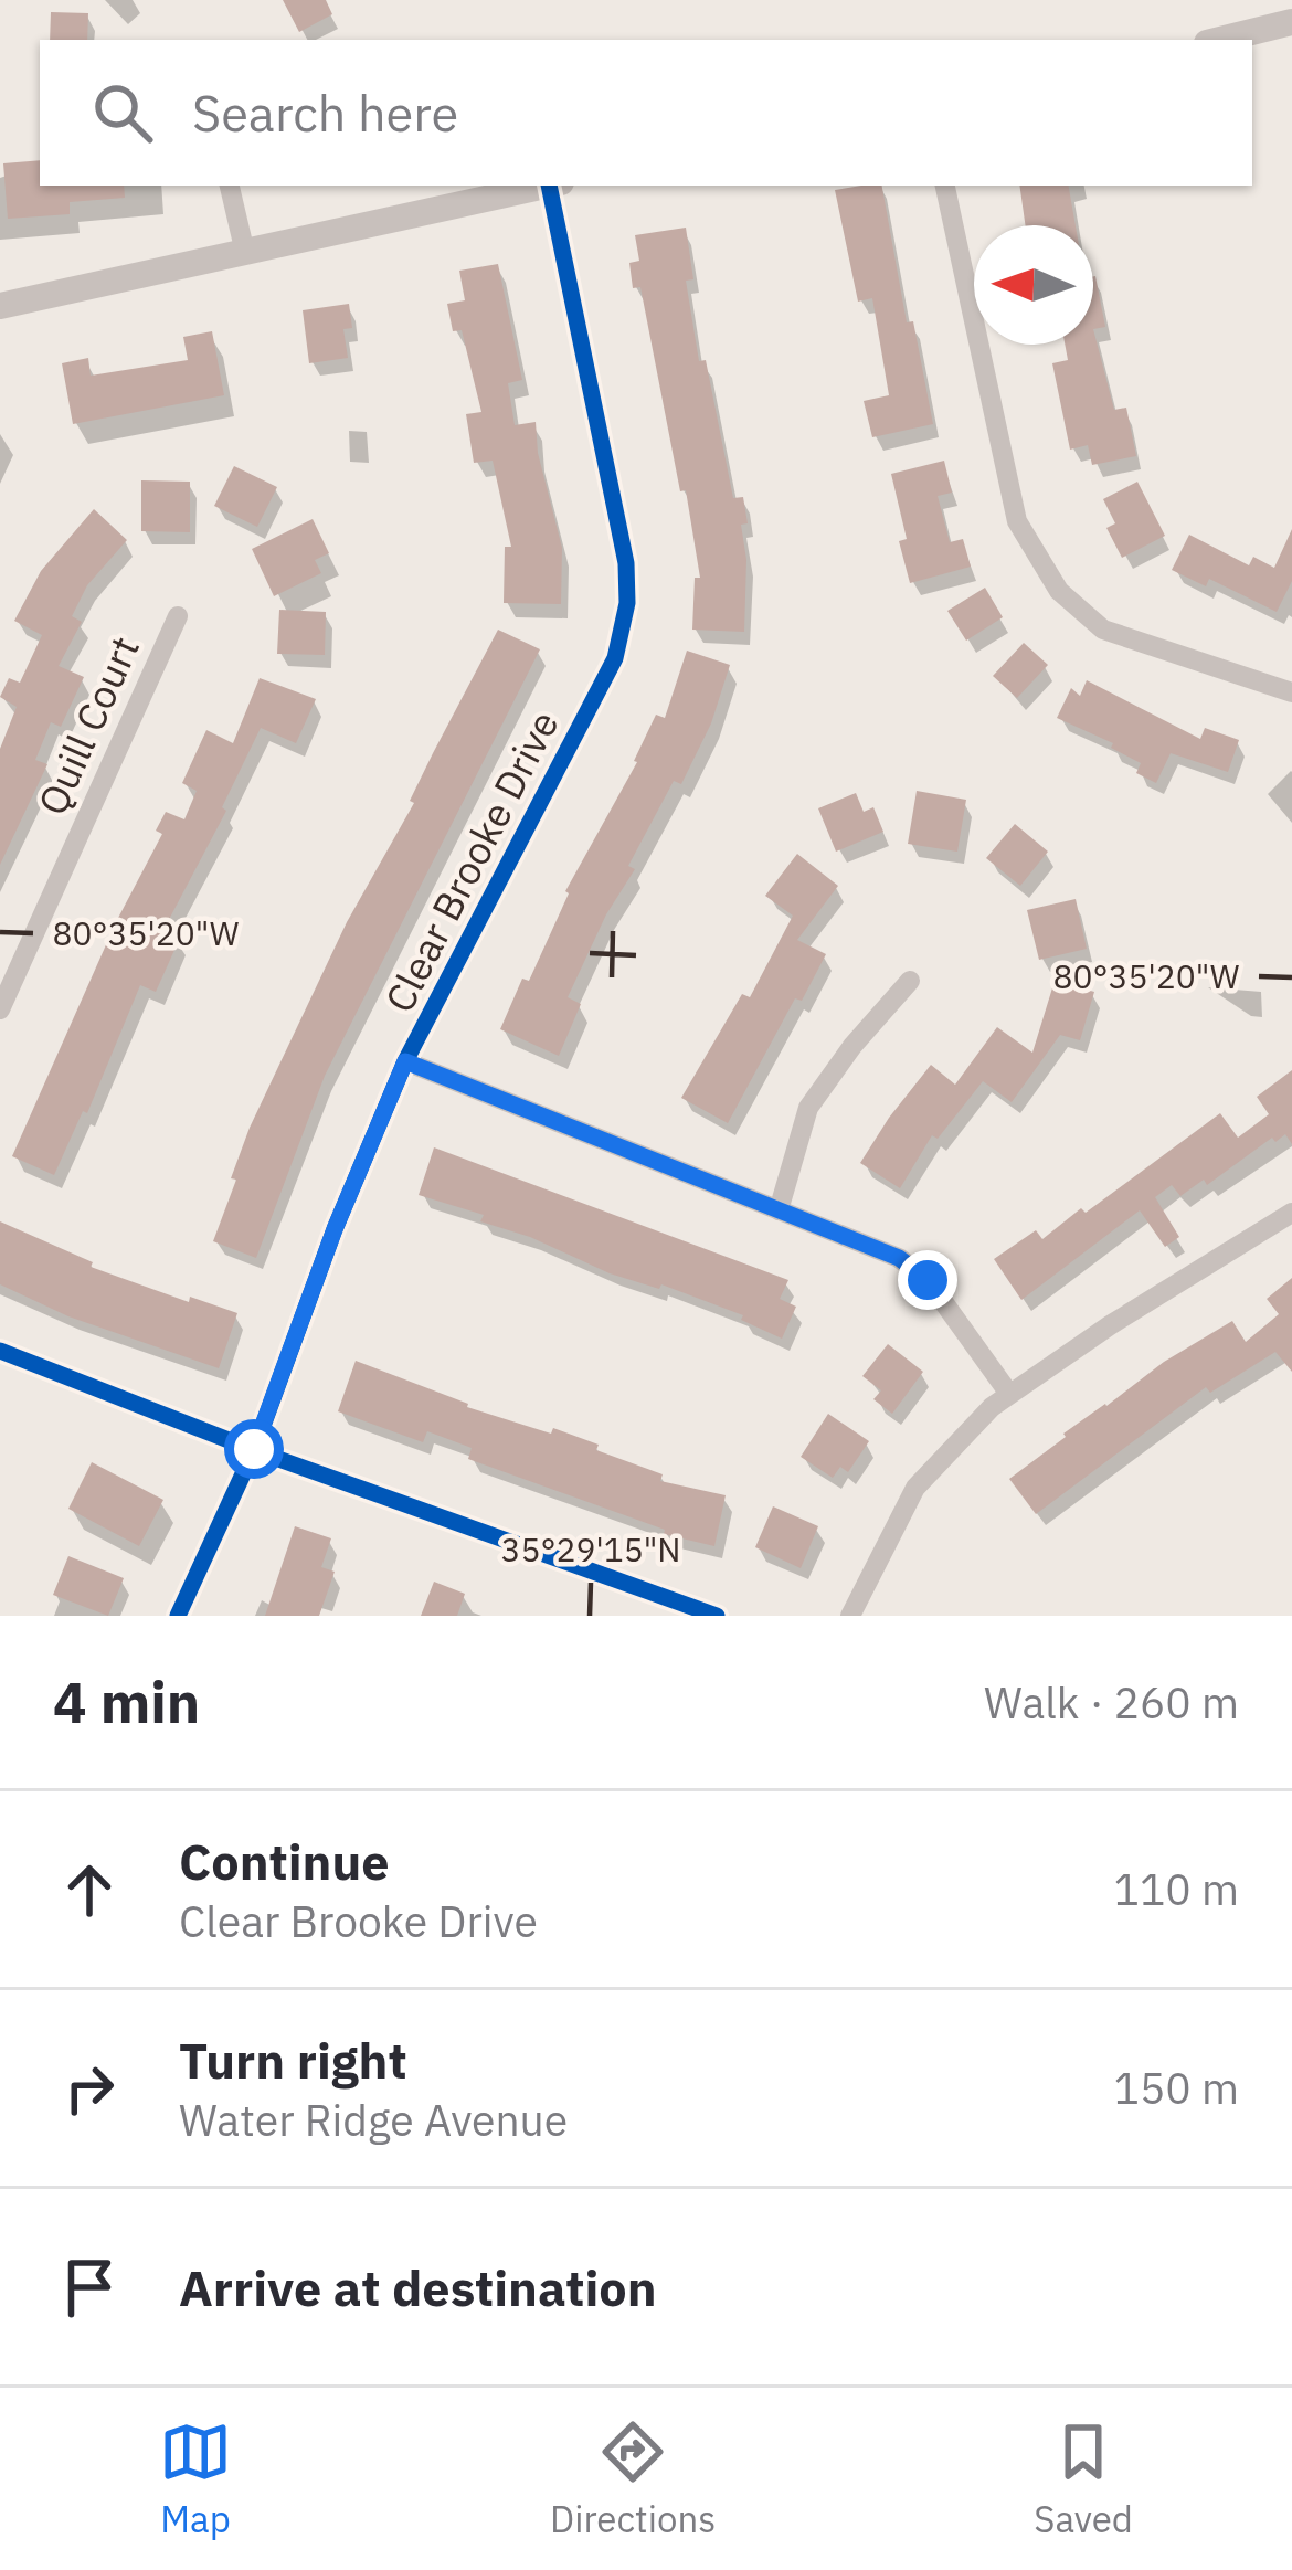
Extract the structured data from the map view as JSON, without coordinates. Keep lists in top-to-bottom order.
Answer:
{
  "streets": {
    "street": ["Quill Court", "Clear Brooke Drive"]
  },
  "north": "left",
  "page": {
    "search": "Search here",
    "heading": ["4 min", "Walk · 260 m"],
    "list": [
      ["Continue", "Clear Brooke Drive", "110 m"],
      ["Turn right", "Water Ridge Avenue", "150 m"],
      "Arrive at destination"
    ],
    "nav": ["Map", "Directions", "Saved"]
  },
  "coordinates": ["80°35'20\"W", "35°29'15\"N"]
}
